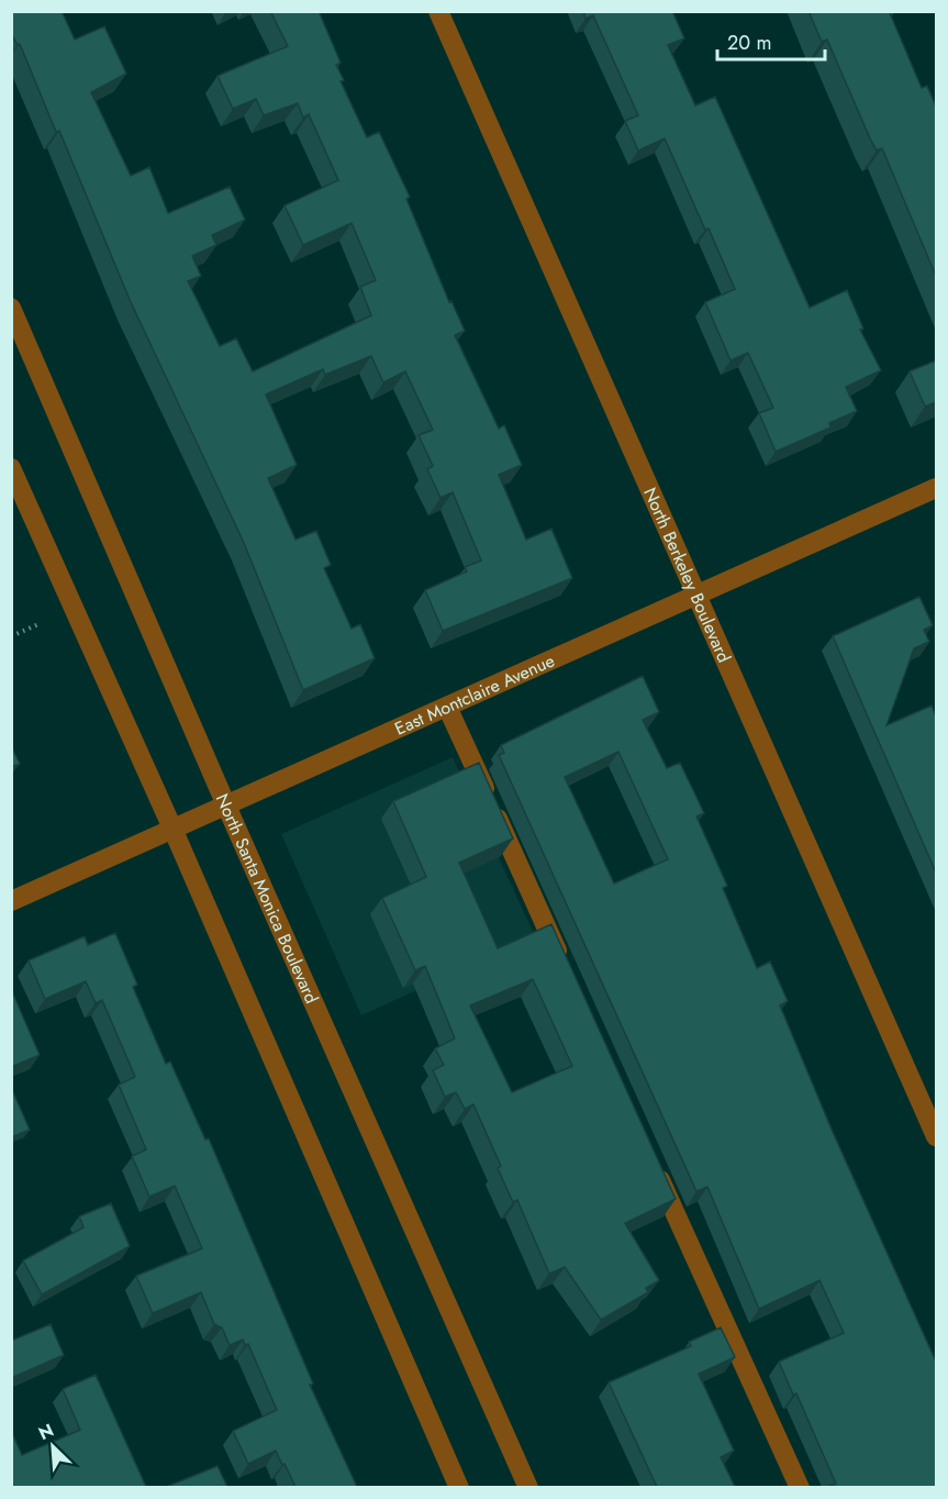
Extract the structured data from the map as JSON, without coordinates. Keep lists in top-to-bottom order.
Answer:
{
  "streets": {
    "street": ["North Berkeley Boulevard", "East Montclaire Avenue", "North Santa Monica Boulevard"]
  },
  "crossings": [
    ["North Berkeley Boulevard", "East Montclaire Avenue"],
    ["East Montclaire Avenue", "North Santa Monica Boulevard"]
  ],
  "scale_bar": "20 m",
  "north": "top left"
}
